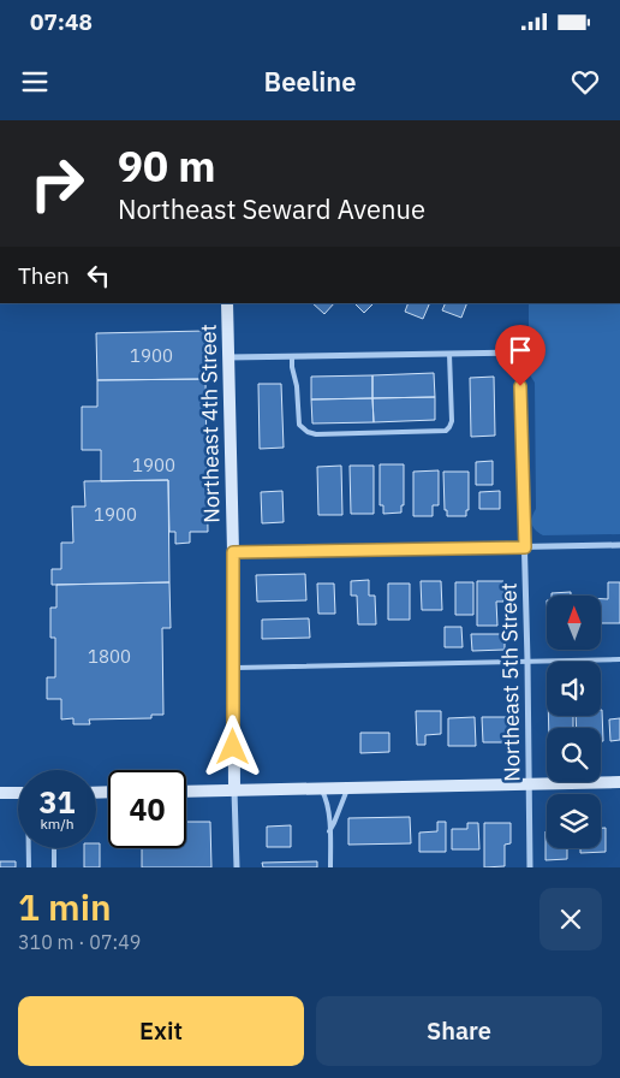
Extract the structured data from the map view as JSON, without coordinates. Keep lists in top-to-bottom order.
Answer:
{
  "streets": {
    "street": ["Northeast 4th Street", "Northeast 5th Street"]
  },
  "house_numbers": [
    "1900",
    "1900",
    "1900",
    "1800"
  ],
  "north": "top",
  "page": {
    "status": "07:48",
    "header": "Beeline",
    "turn": ["90 m", "Northeast Seward Avenue"],
    "then": "Then",
    "speed": "31 km/h",
    "limit": "40",
    "heading": ["1 min", "310 m · 07:49"],
    "buttons": ["Exit", "Share"]
  }
}
